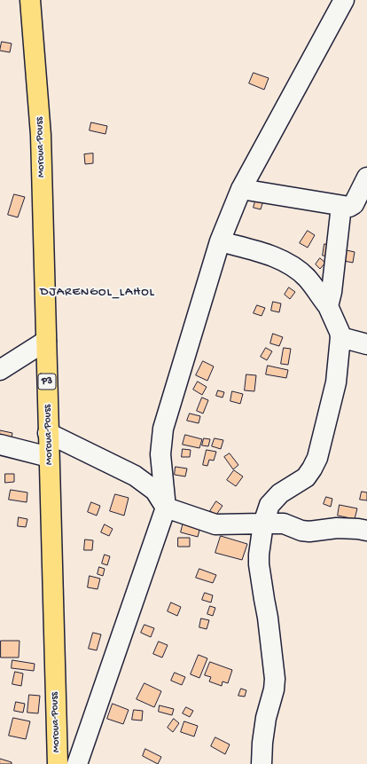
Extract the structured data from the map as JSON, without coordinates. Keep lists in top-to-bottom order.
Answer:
{
  "streets": {
    "main road": ["Moroua-Pouss", "P3"]
  },
  "districts": ["DJARENGOL_LAHOL"]
}
